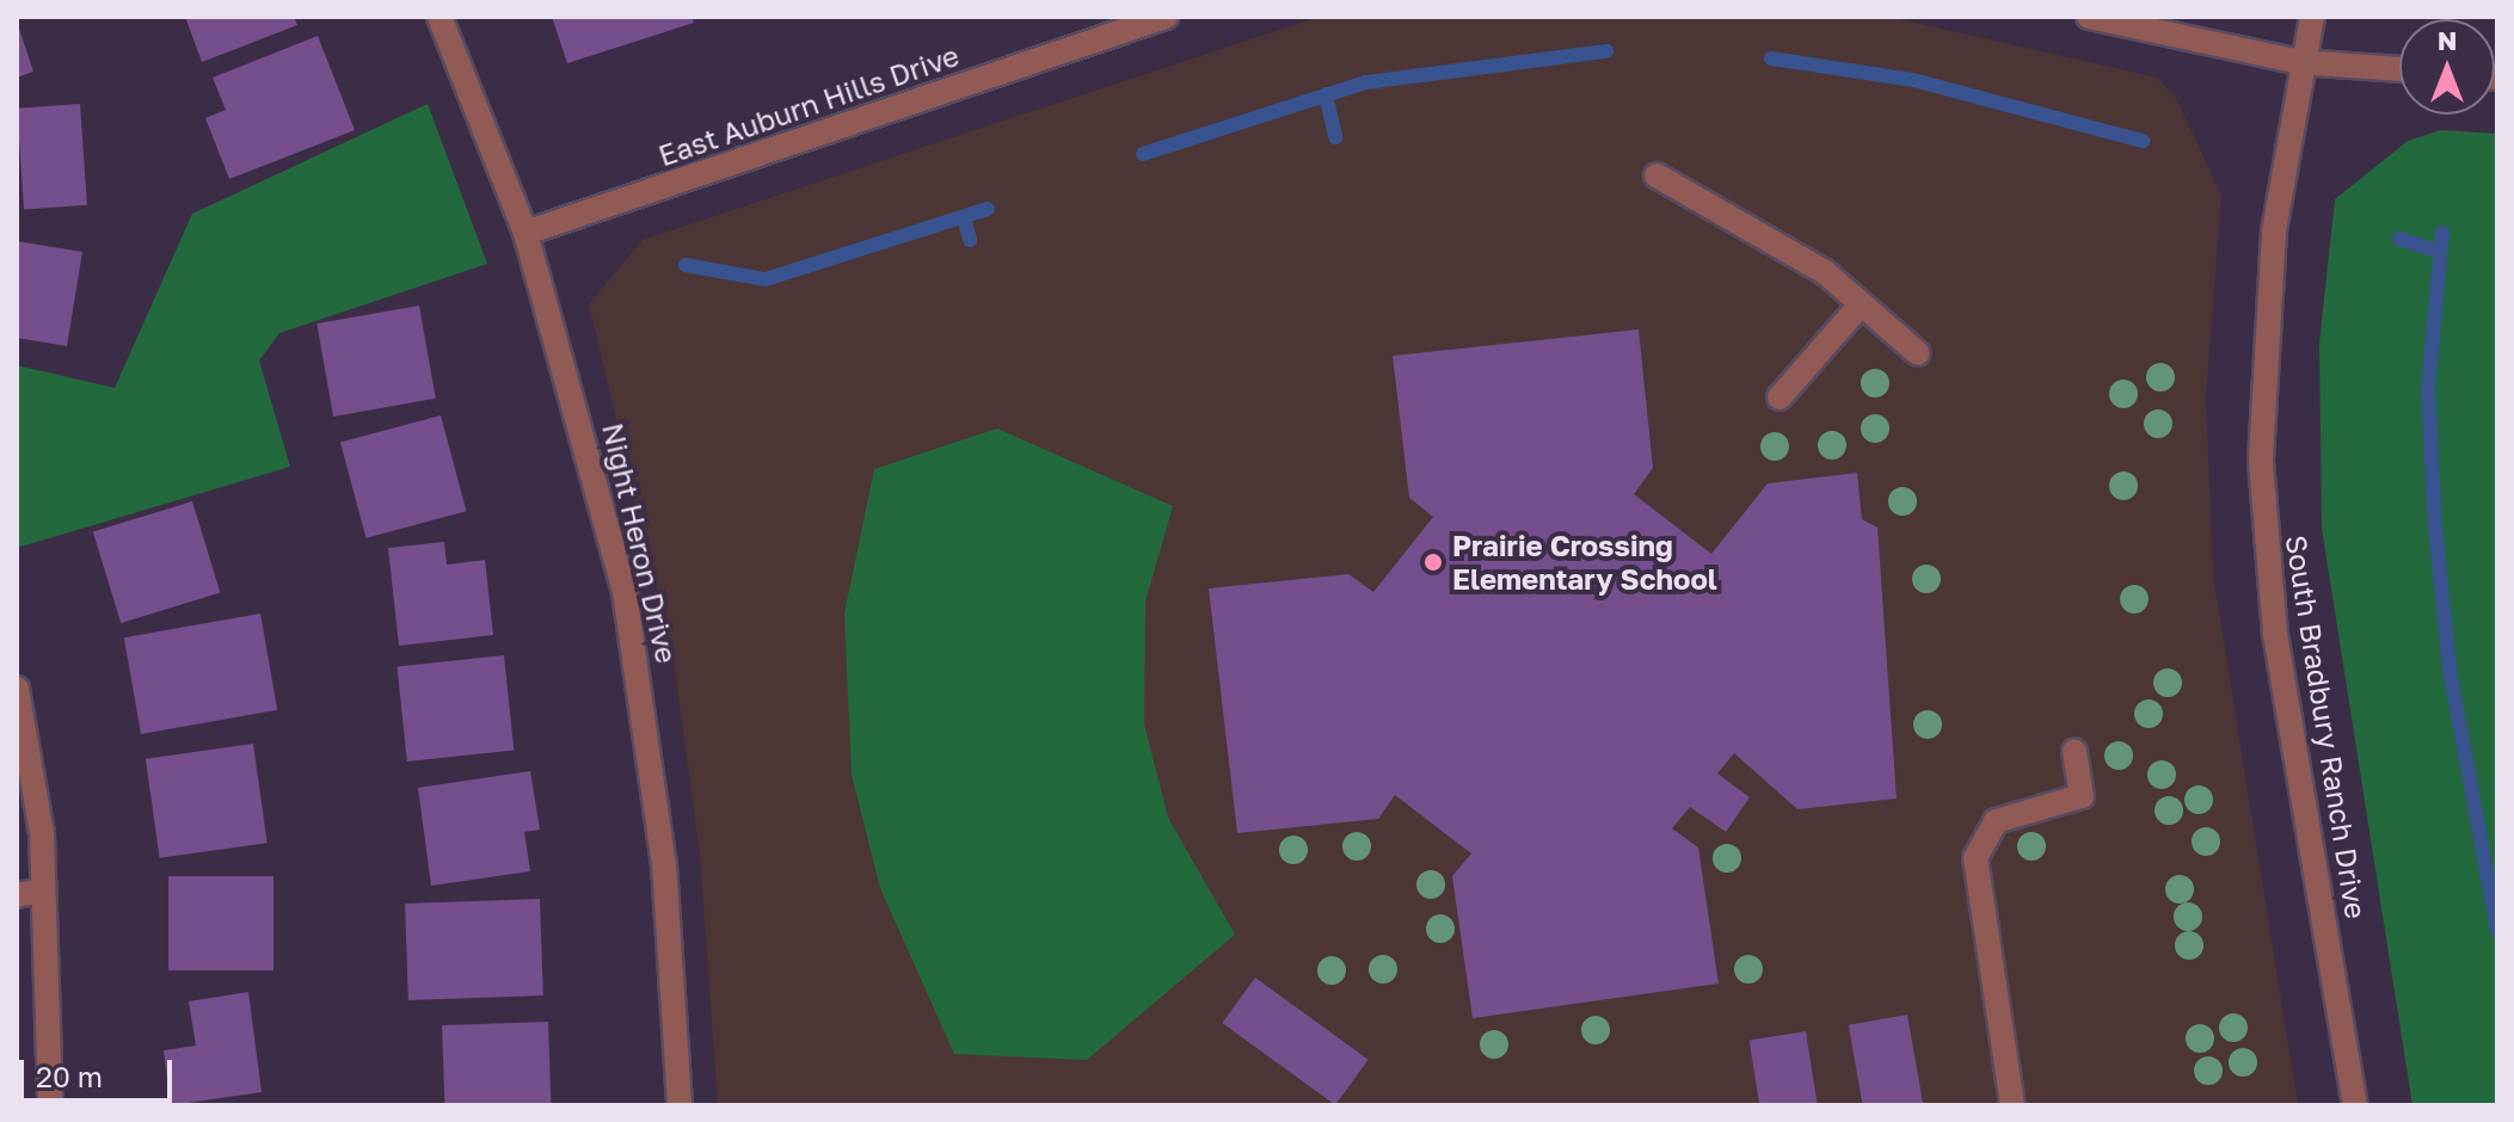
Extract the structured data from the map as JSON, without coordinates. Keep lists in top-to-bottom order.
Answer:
{
  "streets": {
    "street": ["East Auburn Hills Drive", "Night Heron Drive", "South Bradbury Ranch Drive"]
  },
  "crossings": [
    ["East Auburn Hills Drive", "Night Heron Drive"]
  ],
  "places": ["Prairie Crossing Elementary School"],
  "scale_bar": "20 m",
  "north": "top"
}
